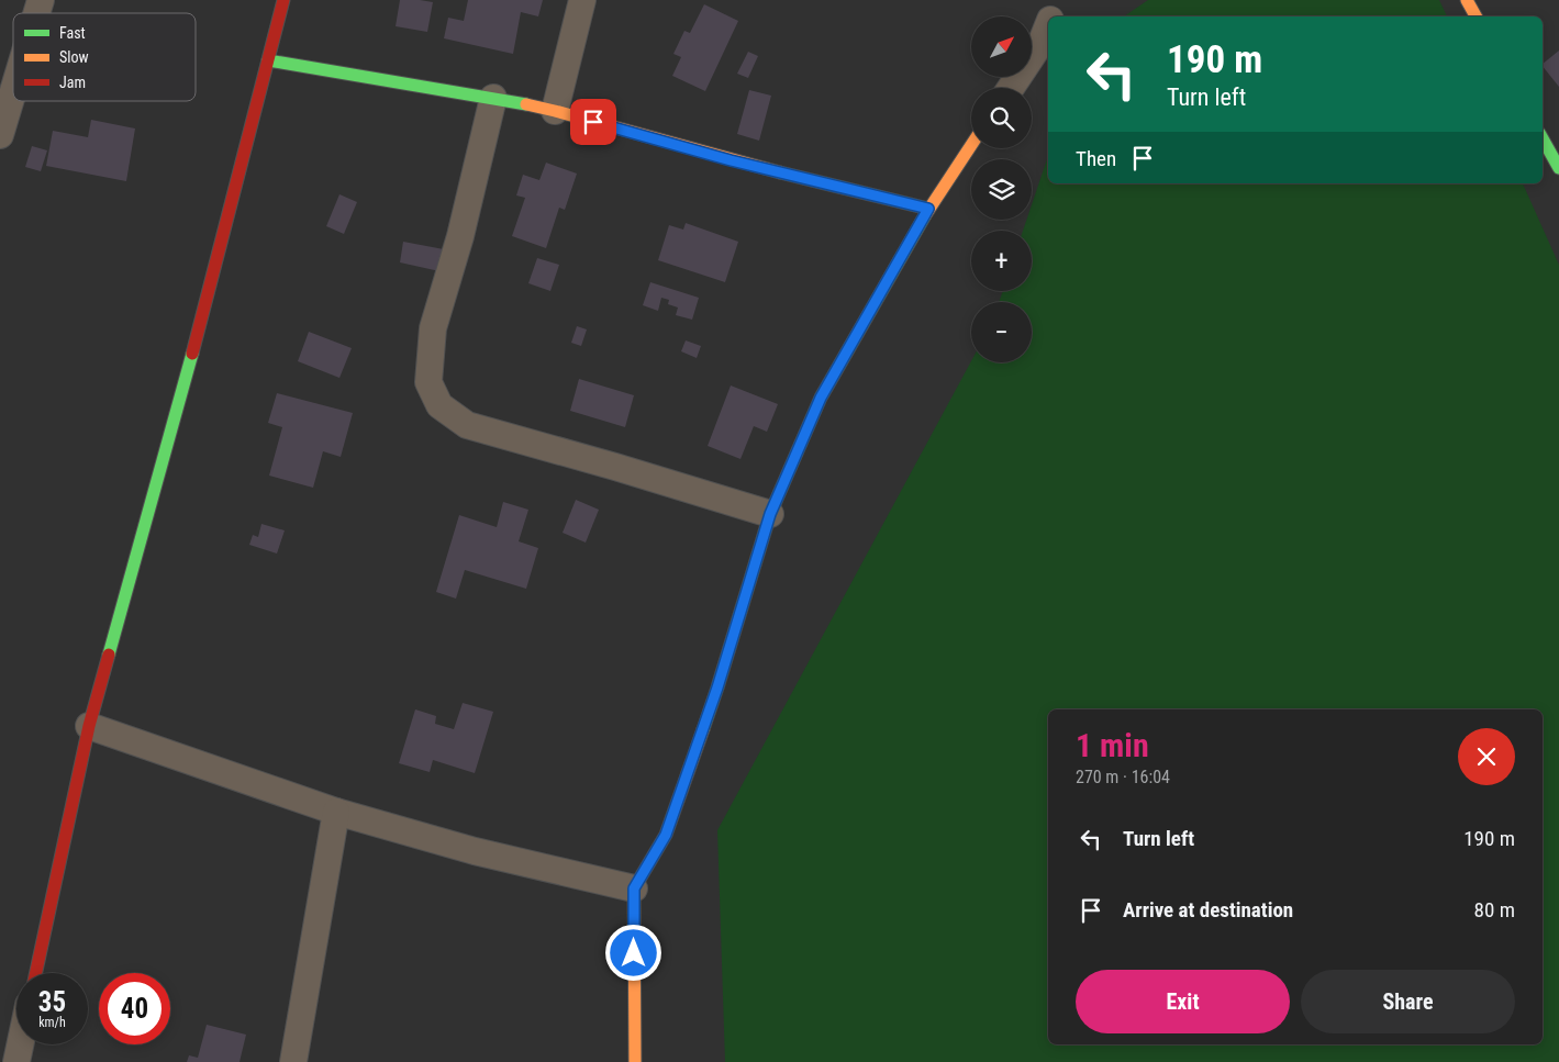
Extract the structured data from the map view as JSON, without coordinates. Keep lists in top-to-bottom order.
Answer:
{
  "legend": ["Fast", "Slow", "Jam"],
  "north": "top right",
  "page": {
    "map_buttons": ["+", "−"],
    "turn": ["190 m", "Turn left"],
    "then": "Then",
    "heading": ["1 min", "270 m · 16:04"],
    "list": [
      {
        "name": "Turn left",
        "value": "190 m"
      },
      {
        "name": "Arrive at destination",
        "value": "80 m"
      }
    ],
    "buttons": ["Exit", "Share"],
    "speed": "35 km/h",
    "limit": "40"
  }
}
